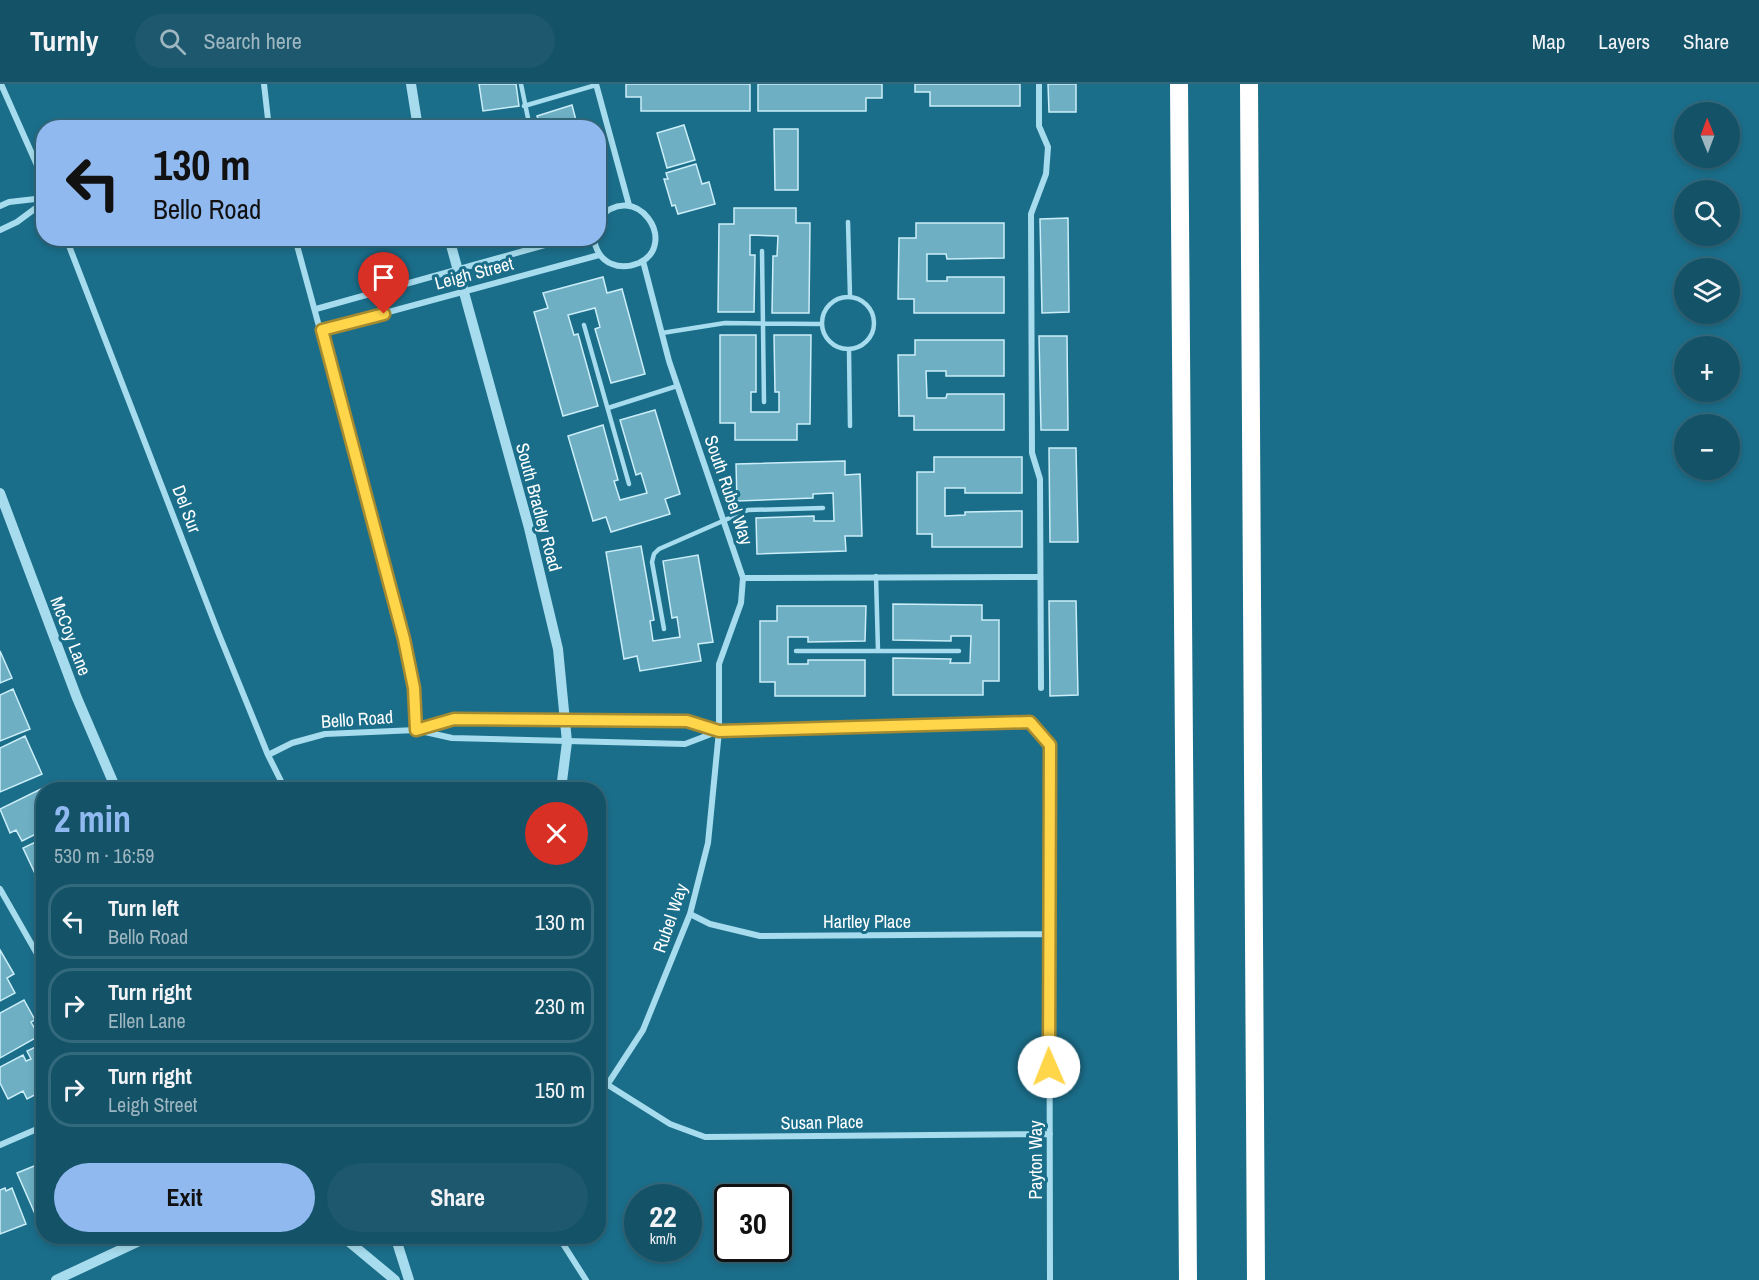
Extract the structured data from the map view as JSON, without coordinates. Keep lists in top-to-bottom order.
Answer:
{
  "streets": {
    "street": [
      "Leigh Street",
      "South Rubel Way",
      "South Bradley Road",
      "Del Sur",
      "McCoy Lane",
      "Bello Road",
      "Rubel Way",
      "Hartley Place",
      "Susan Place",
      "Payton Way"
    ]
  },
  "crossings": [
    ["Leigh Street", "South Bradley Road"],
    ["South Rubel Way", "Bello Road"],
    ["South Rubel Way", "Rubel Way"],
    ["South Bradley Road", "Bello Road"],
    ["Del Sur", "Bello Road"],
    ["Bello Road", "Rubel Way"],
    ["Bello Road", "Payton Way"],
    ["Rubel Way", "Hartley Place"],
    ["Rubel Way", "Susan Place"],
    ["Hartley Place", "Payton Way"],
    ["Susan Place", "Payton Way"]
  ],
  "north": "top",
  "page": {
    "header": "Turnly",
    "search": "Search here",
    "nav": ["Map", "Layers", "Share"],
    "map_buttons": ["+", "−"],
    "turn": ["130 m", "Bello Road"],
    "heading": ["2 min", "530 m · 16:59"],
    "list": [
      {
        "name": "Turn left",
        "note": "Bello Road",
        "value": "130 m"
      },
      {
        "name": "Turn right",
        "note": "Ellen Lane",
        "value": "230 m"
      },
      {
        "name": "Turn right",
        "note": "Leigh Street",
        "value": "150 m"
      }
    ],
    "buttons": ["Exit", "Share"],
    "speed": "22 km/h",
    "limit": "30"
  }
}
